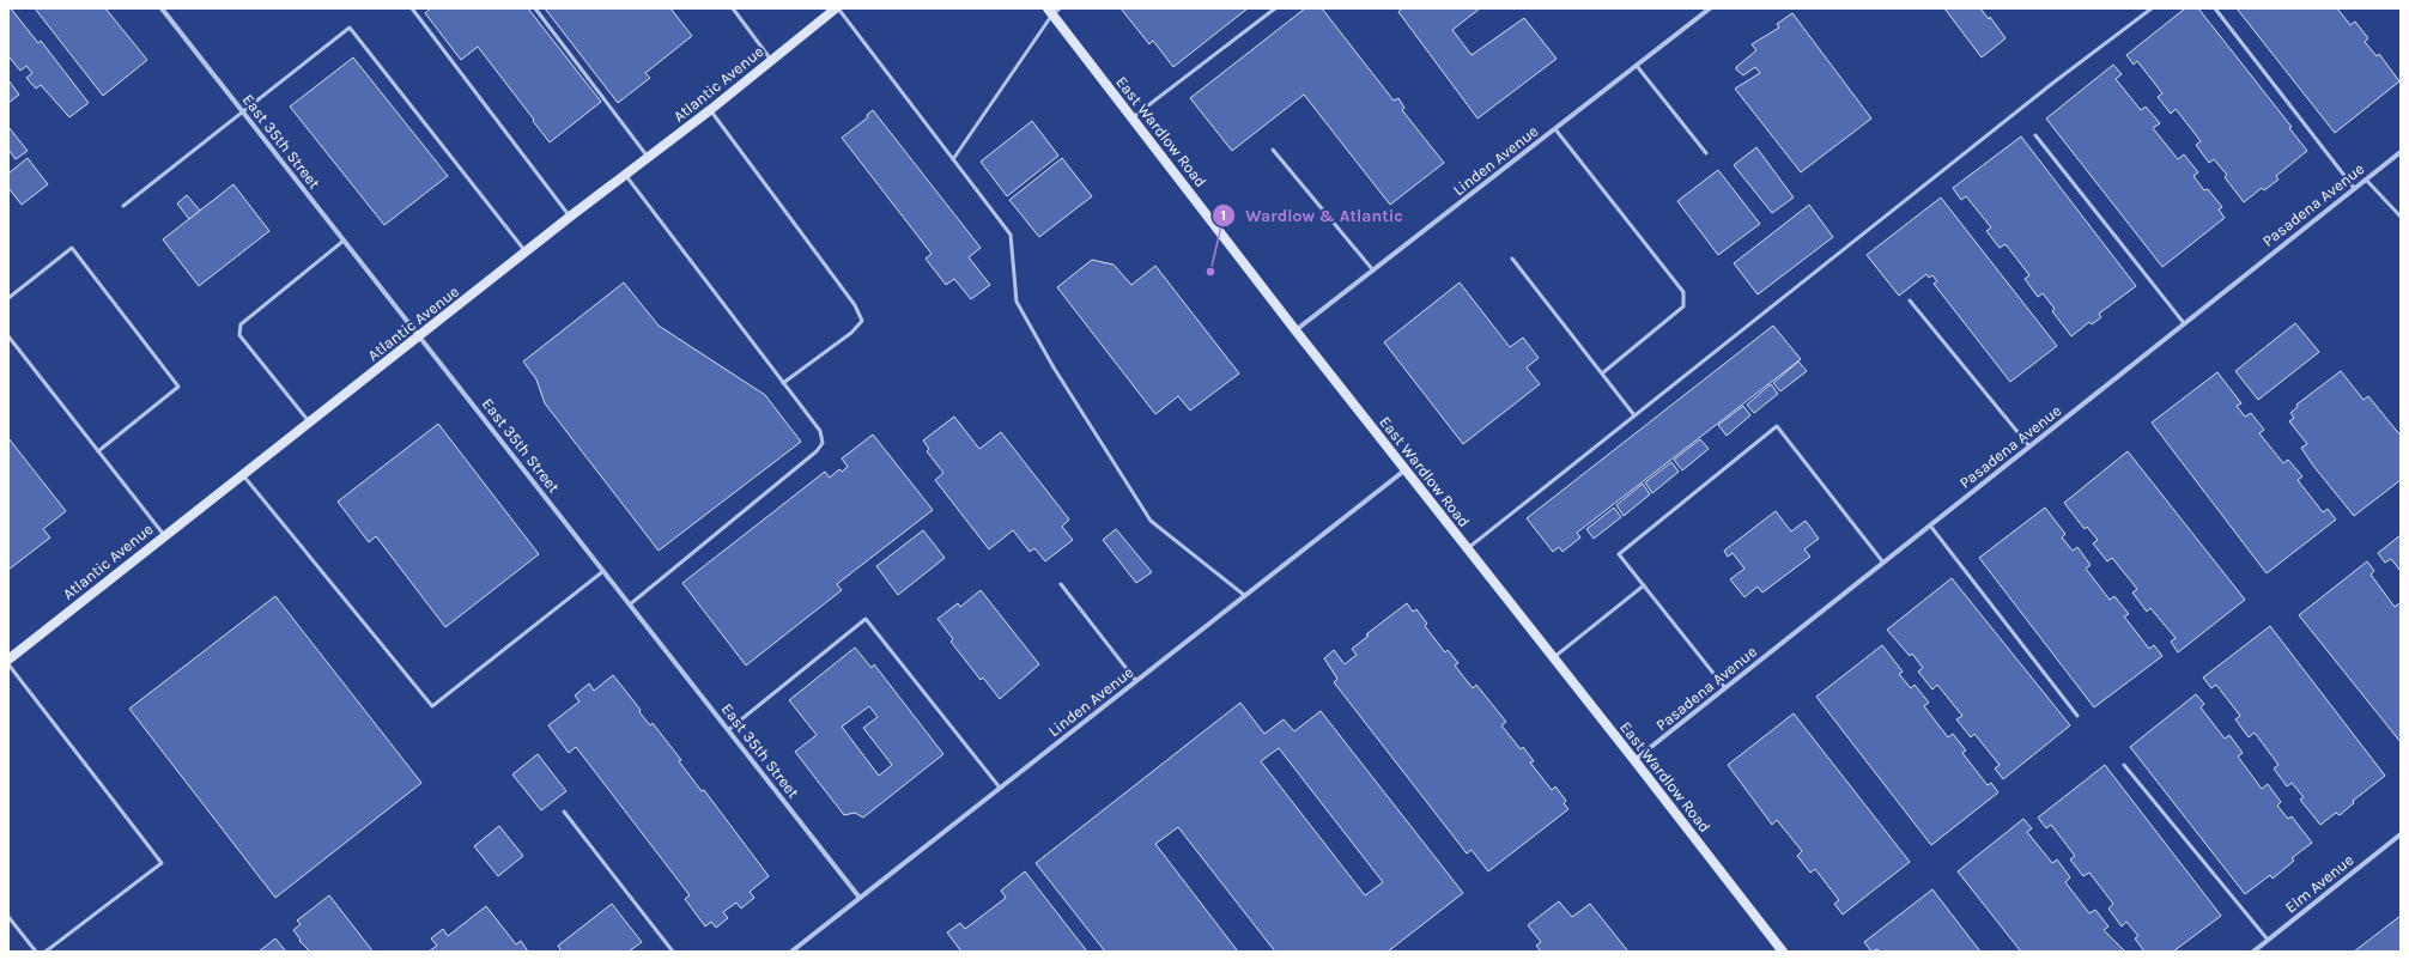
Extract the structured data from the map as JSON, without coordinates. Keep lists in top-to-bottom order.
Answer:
{
  "streets": {
    "main road": ["Atlantic Avenue", "East Wardlow Road"],
    "street": [
      "East 35th Street",
      "Linden Avenue",
      "Pasadena Avenue",
      "Elm Avenue"
    ]
  },
  "crossings": [
    ["Atlantic Avenue", "East 35th Street"],
    ["East Wardlow Road", "Linden Avenue"],
    ["East Wardlow Road", "Pasadena Avenue"],
    ["East 35th Street", "Linden Avenue"]
  ],
  "places": ["Wardlow & Atlantic"]
}
